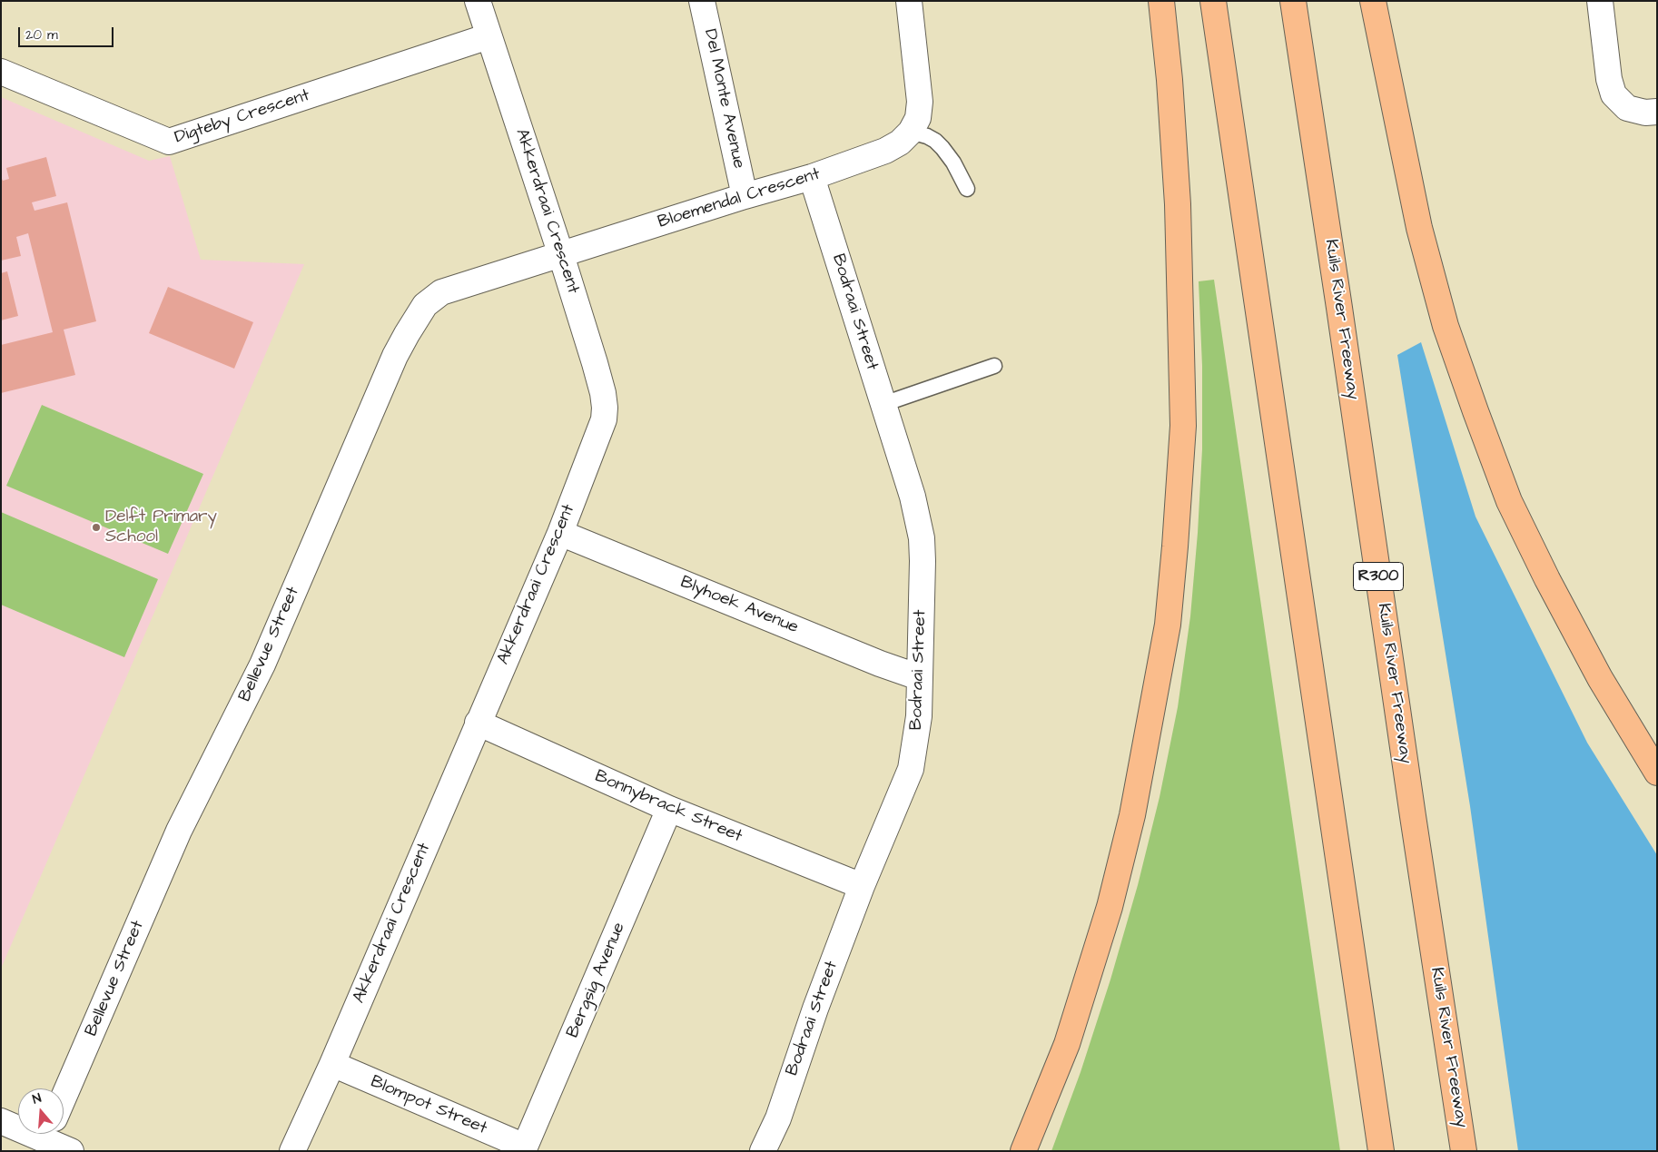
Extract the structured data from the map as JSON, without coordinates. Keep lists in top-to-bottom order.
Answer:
{
  "streets": {
    "highway": ["Kuils River Freeway", "R300"],
    "street": [
      "Del Monte Avenue",
      "Digteby Crescent",
      "Bloemendal Crescent",
      "Akkerdraai Crescent",
      "Bodraai Street",
      "Blyhoek Avenue",
      "Bellevue Street",
      "Bonnybrack Street",
      "Bergsig Avenue",
      "Blompot Street"
    ]
  },
  "crossings": [
    ["Del Monte Avenue", "Bloemendal Crescent"],
    ["Digteby Crescent", "Akkerdraai Crescent"],
    ["Bloemendal Crescent", "Akkerdraai Crescent"],
    ["Bloemendal Crescent", "Bodraai Street"],
    ["Bloemendal Crescent", "Bellevue Street"],
    ["Akkerdraai Crescent", "Blyhoek Avenue"],
    ["Akkerdraai Crescent", "Bellevue Street"],
    ["Akkerdraai Crescent", "Bonnybrack Street"],
    ["Akkerdraai Crescent", "Blompot Street"],
    ["Bodraai Street", "Blyhoek Avenue"],
    ["Bodraai Street", "Bonnybrack Street"],
    ["Bonnybrack Street", "Bergsig Avenue"],
    ["Bergsig Avenue", "Blompot Street"]
  ],
  "places": ["Delft Primary School"],
  "scale_bar": "20 m",
  "north": "top"
}
